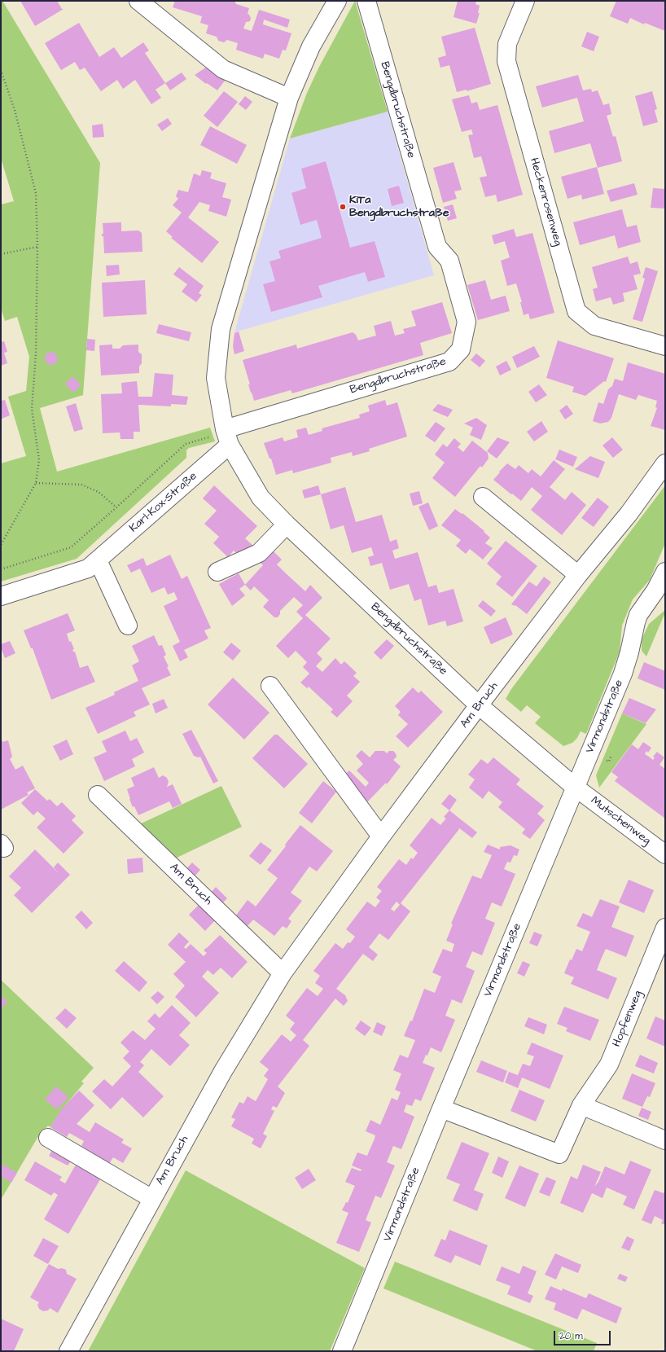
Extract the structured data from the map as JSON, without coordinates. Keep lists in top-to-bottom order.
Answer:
{
  "streets": {
    "street": [
      "Bengdbruchstraße",
      "Heckenrosenweg",
      "Karl-Kox-Straße",
      "Am Bruch",
      "Virmondstraße",
      "Mutschenweg",
      "Hopfenweg"
    ]
  },
  "crossings": [
    ["Bengdbruchstraße", "Karl-Kox-Straße"],
    ["Bengdbruchstraße", "Am Bruch"],
    ["Bengdbruchstraße", "Virmondstraße"],
    ["Bengdbruchstraße", "Mutschenweg"],
    ["Virmondstraße", "Mutschenweg"],
    ["Virmondstraße", "Hopfenweg"]
  ],
  "places": ["KiTa Bengdbruchstraße"],
  "scale_bar": "20 m"
}
